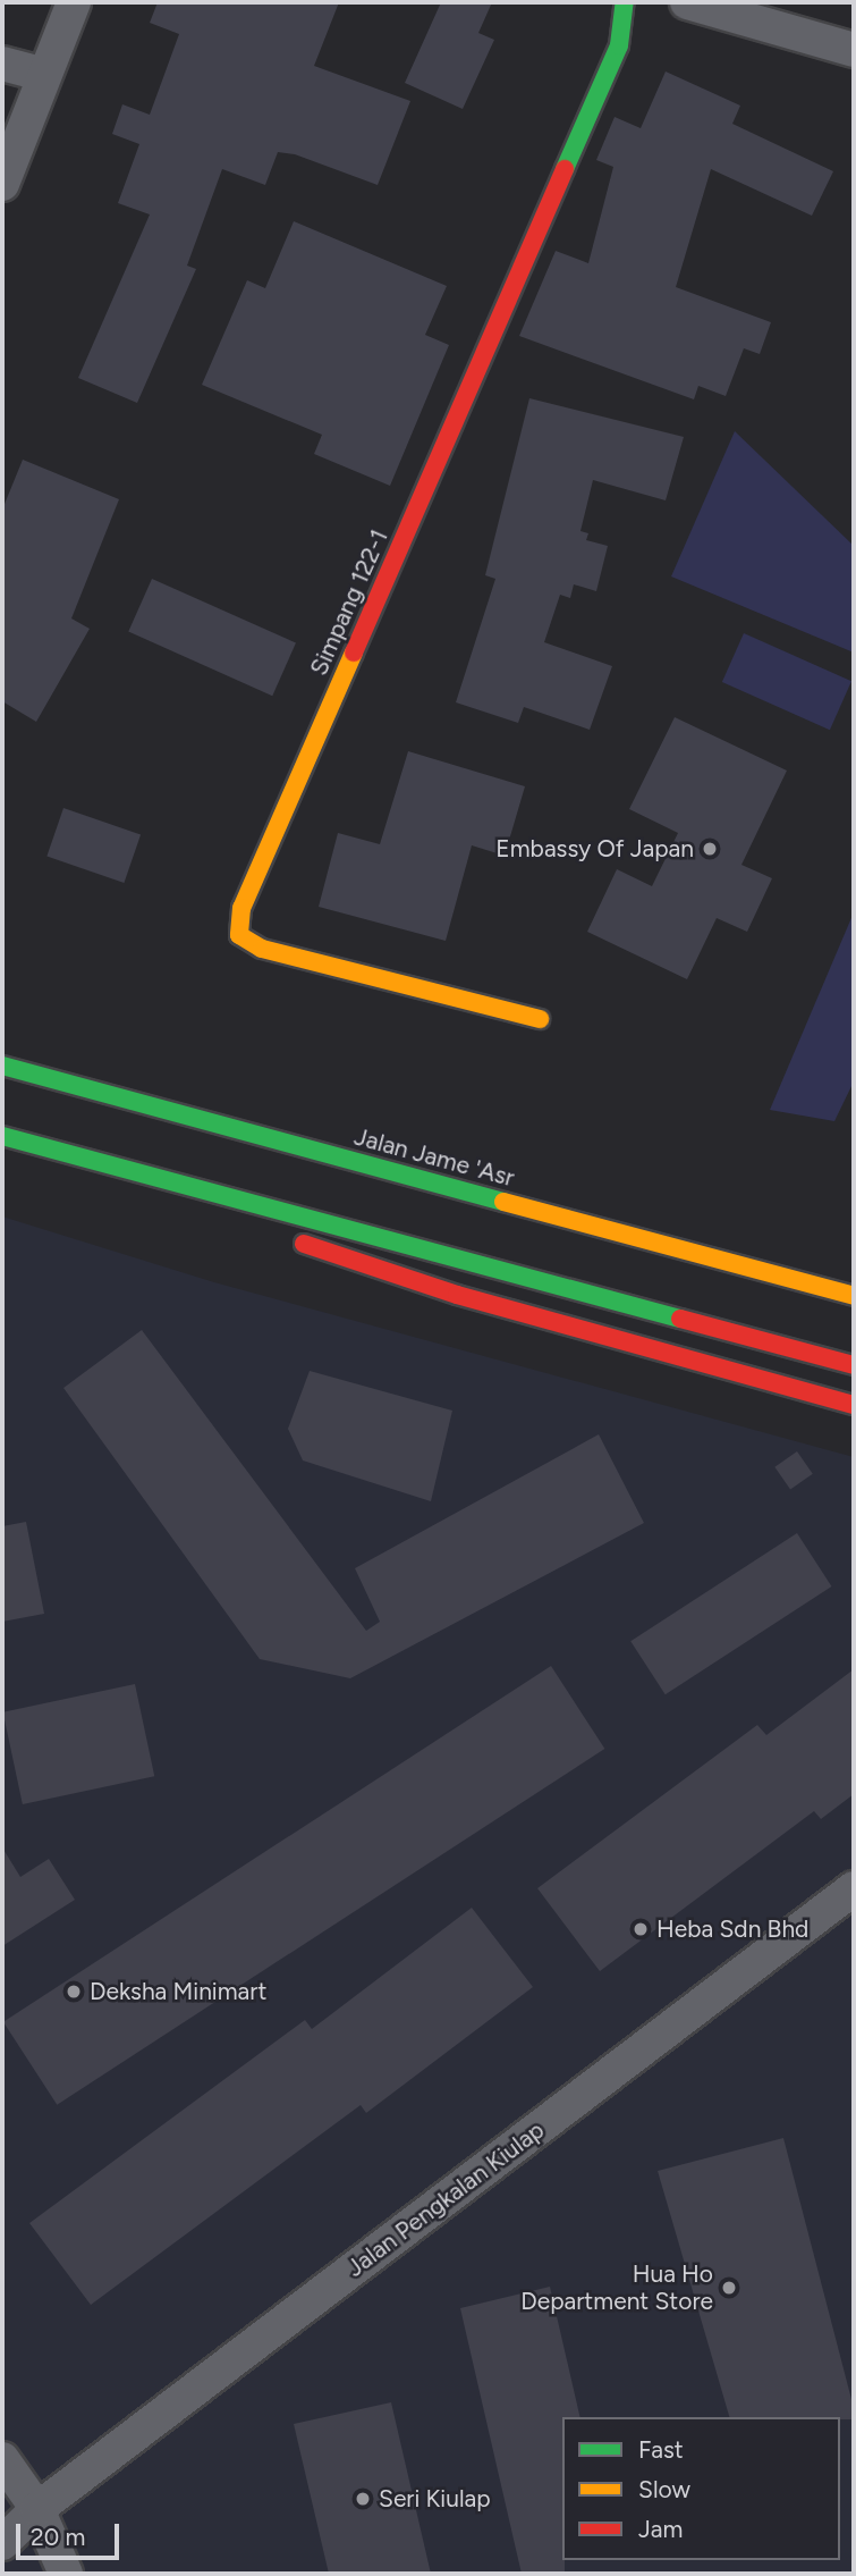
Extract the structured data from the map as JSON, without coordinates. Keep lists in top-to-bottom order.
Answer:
{
  "streets": {
    "main road": ["Simpang 122-1", "Jalan Jame 'Asr"],
    "street": ["Jalan Pengkalan Kiulap"]
  },
  "places": [
    "Embassy Of Japan",
    "Heba Sdn Bhd",
    "Deksha Minimart",
    "Hua Ho Department Store",
    "Seri Kiulap"
  ],
  "legend": ["Fast", "Slow", "Jam"],
  "scale_bar": "20 m"
}
